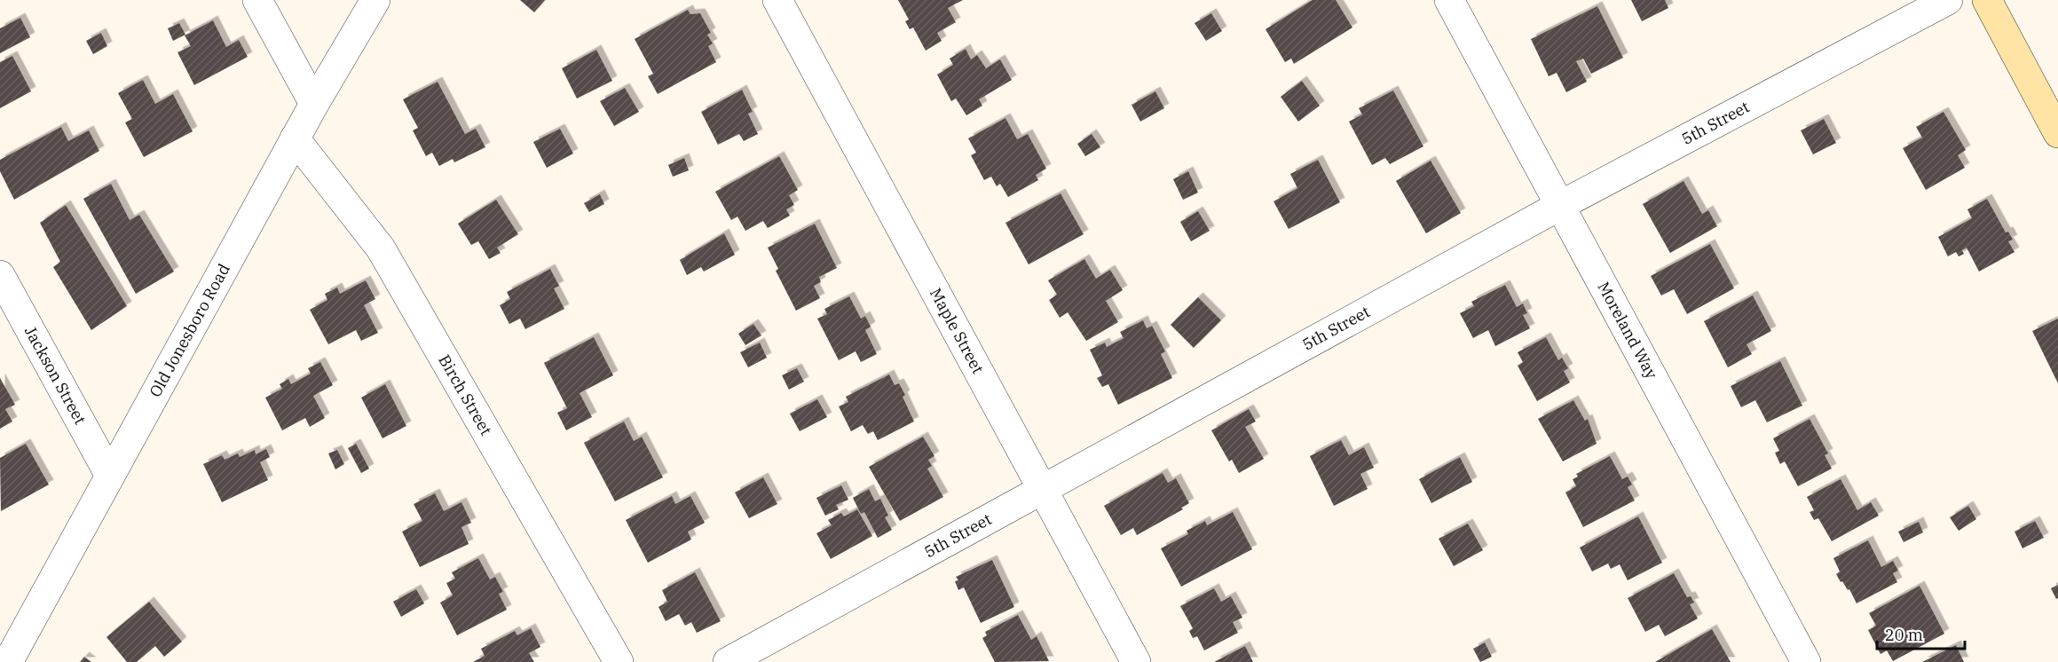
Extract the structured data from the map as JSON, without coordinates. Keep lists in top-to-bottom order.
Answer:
{
  "streets": {
    "street": [
      "5th Street",
      "Old Jonesboro Road",
      "Maple Street",
      "Moreland Way",
      "Jackson Street",
      "Birch Street"
    ]
  },
  "crossings": [
    ["5th Street", "Maple Street"],
    ["5th Street", "Moreland Way"],
    ["Old Jonesboro Road", "Jackson Street"],
    ["Old Jonesboro Road", "Birch Street"]
  ],
  "scale_bar": "20 m"
}
